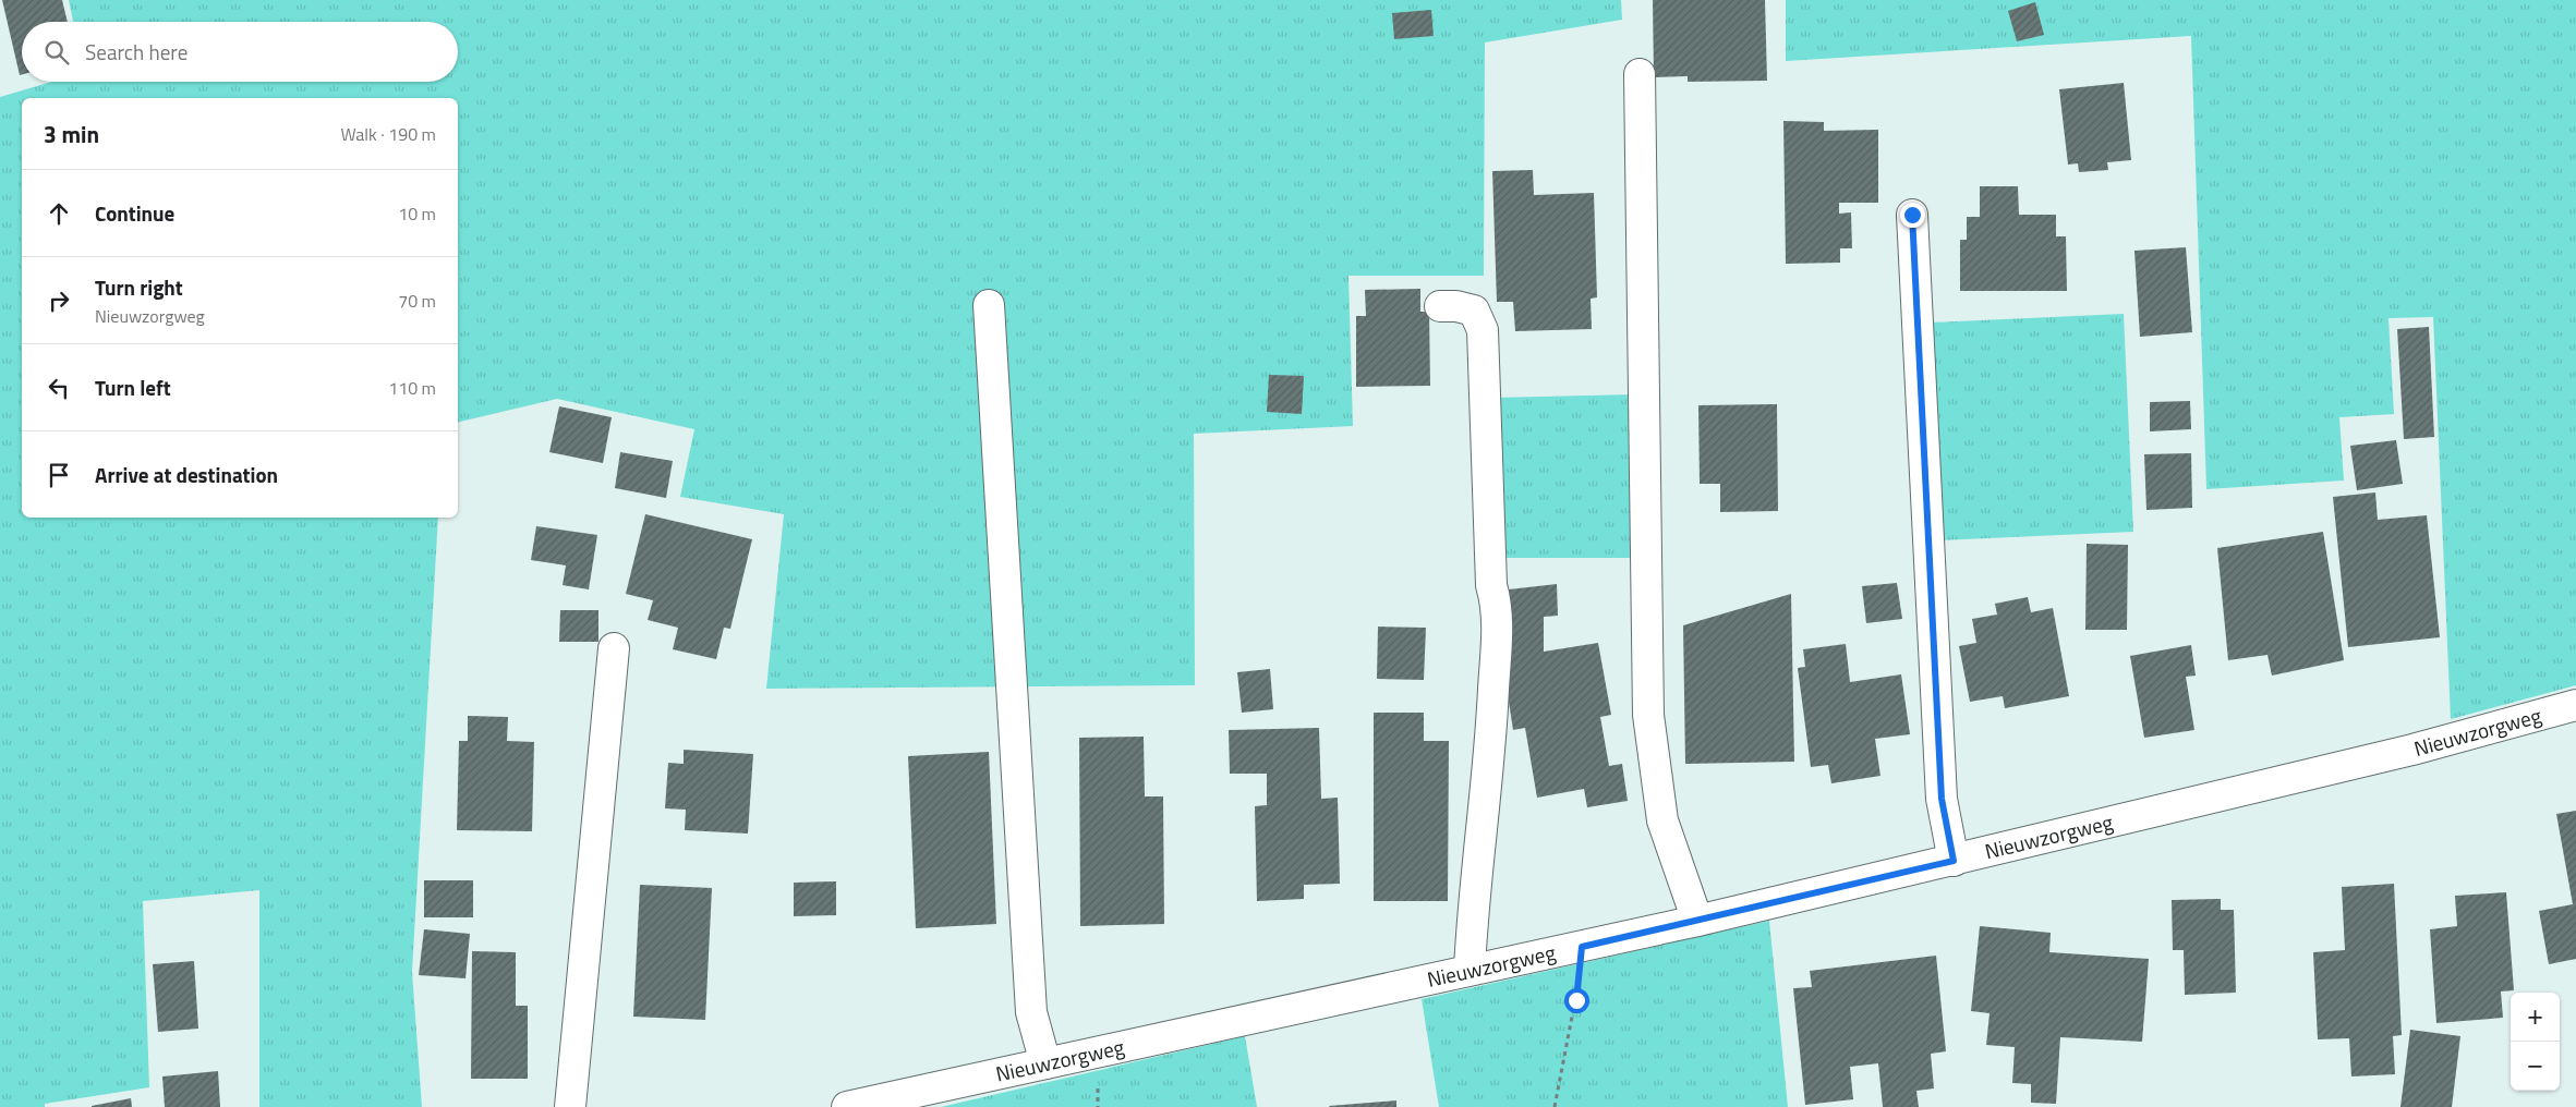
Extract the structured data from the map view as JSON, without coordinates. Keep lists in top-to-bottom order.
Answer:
{
  "streets": {
    "street": ["Nieuwzorgweg"]
  },
  "page": {
    "search": "Search here",
    "heading": ["3 min", "Walk · 190 m"],
    "list": [
      ["Continue", "10 m"],
      ["Turn right", "Nieuwzorgweg", "70 m"],
      ["Turn left", "110 m"],
      "Arrive at destination"
    ],
    "map_buttons": ["+", "−"]
  }
}
